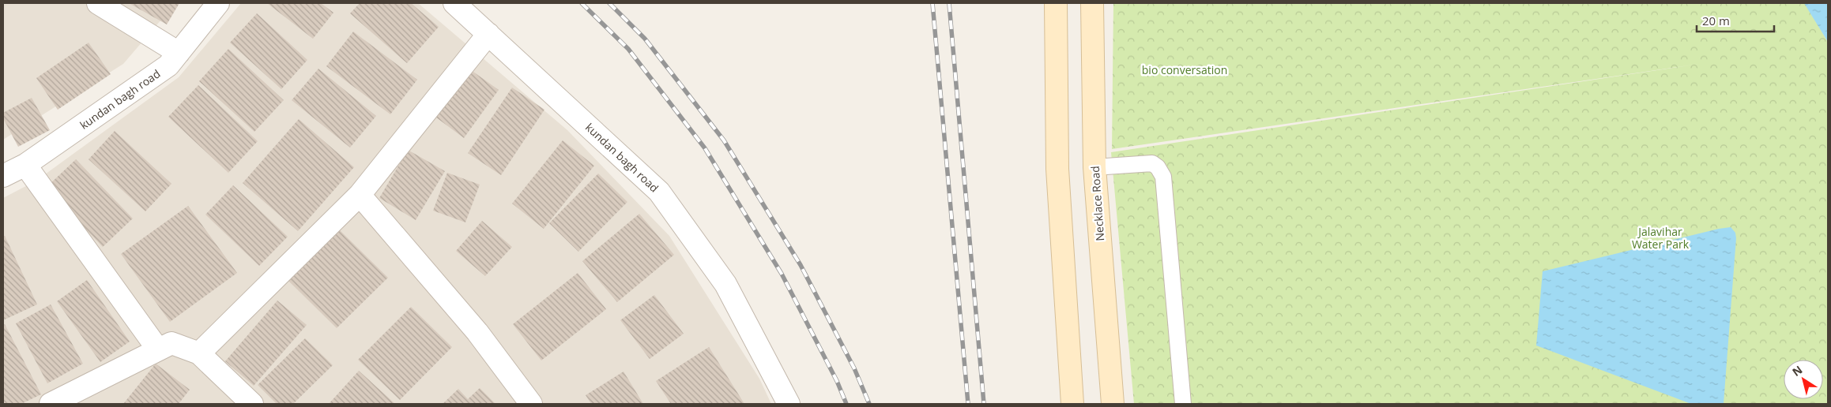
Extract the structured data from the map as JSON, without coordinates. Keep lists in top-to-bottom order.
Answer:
{
  "streets": {
    "main road": ["Necklace Road"],
    "street": ["kundan bagh road"]
  },
  "parks": ["bio conversation", "Jalavihar Water Park"],
  "scale_bar": "20 m",
  "north": "top left"
}
